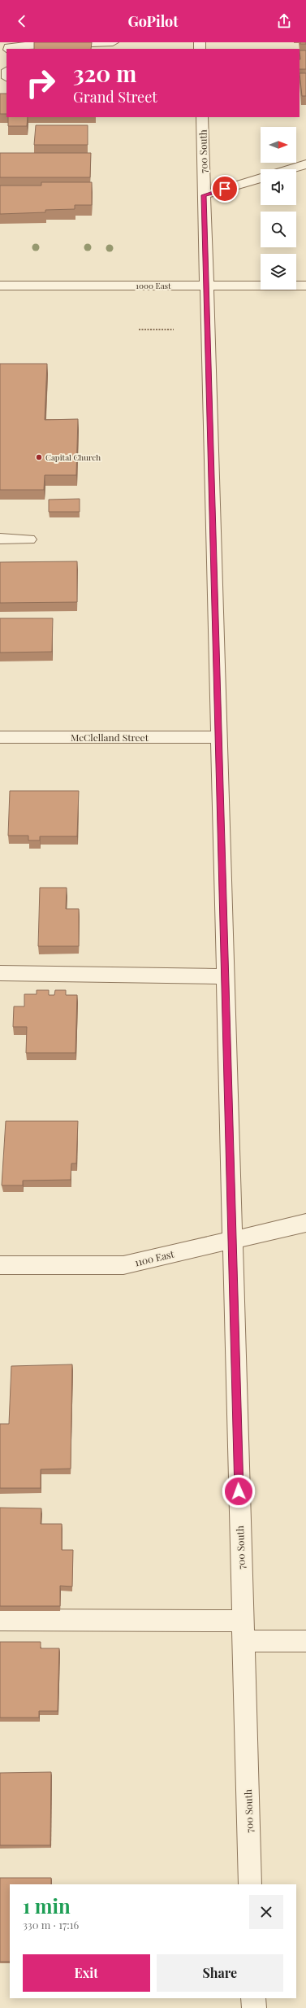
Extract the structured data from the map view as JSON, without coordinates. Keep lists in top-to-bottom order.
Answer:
{
  "streets": {
    "street": [
      "700 South",
      "1000 East",
      "McClelland Street",
      "1100 East"
    ]
  },
  "crossings": [
    ["700 South", "1000 East"],
    ["700 South", "McClelland Street"],
    ["700 South", "1100 East"]
  ],
  "places": ["Capital Church"],
  "north": "right",
  "page": {
    "header": "GoPilot",
    "turn": ["320 m", "Grand Street"],
    "heading": ["1 min", "330 m · 17:16"],
    "buttons": ["Exit", "Share"]
  }
}
